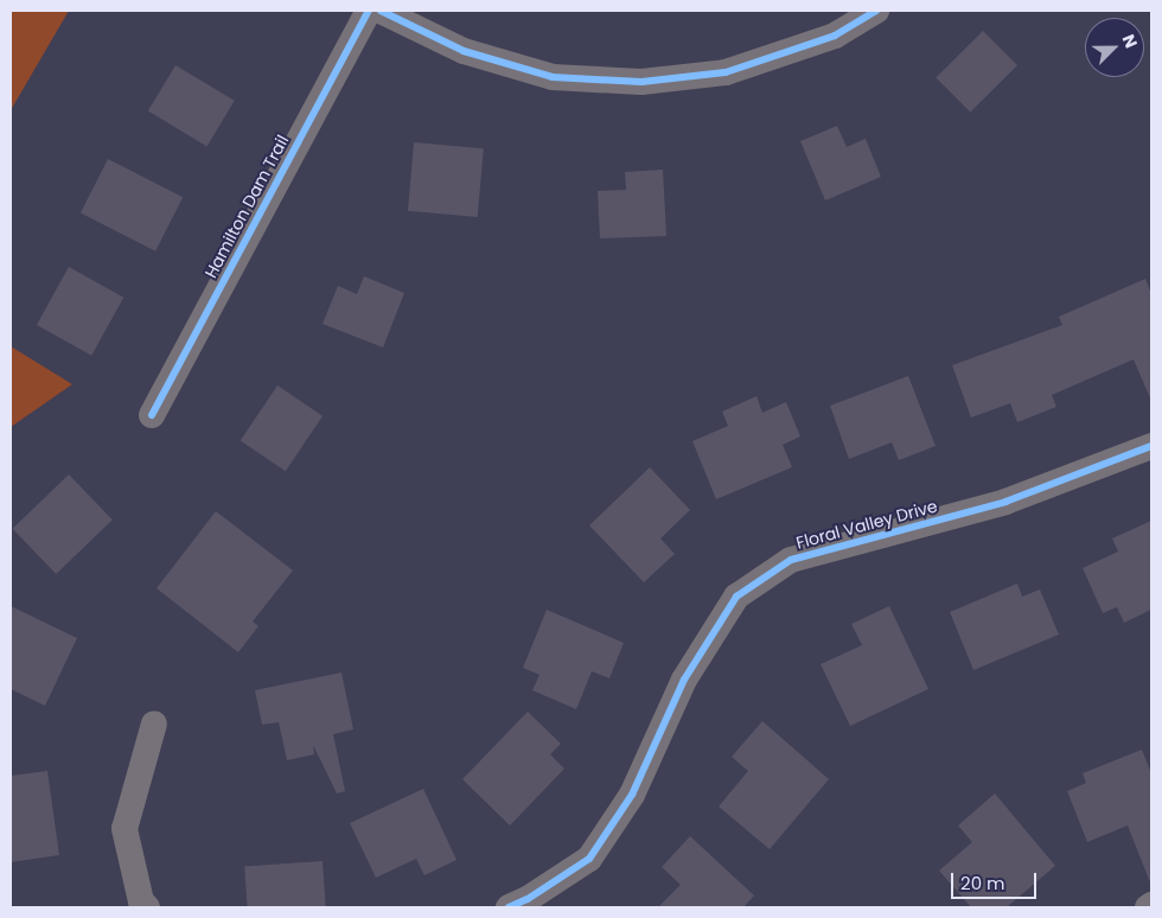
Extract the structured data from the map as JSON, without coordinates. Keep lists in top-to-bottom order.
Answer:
{
  "streets": {
    "street": ["Hamilton Dam Trail", "Floral Valley Drive"]
  },
  "scale_bar": "20 m",
  "north": "top right"
}
